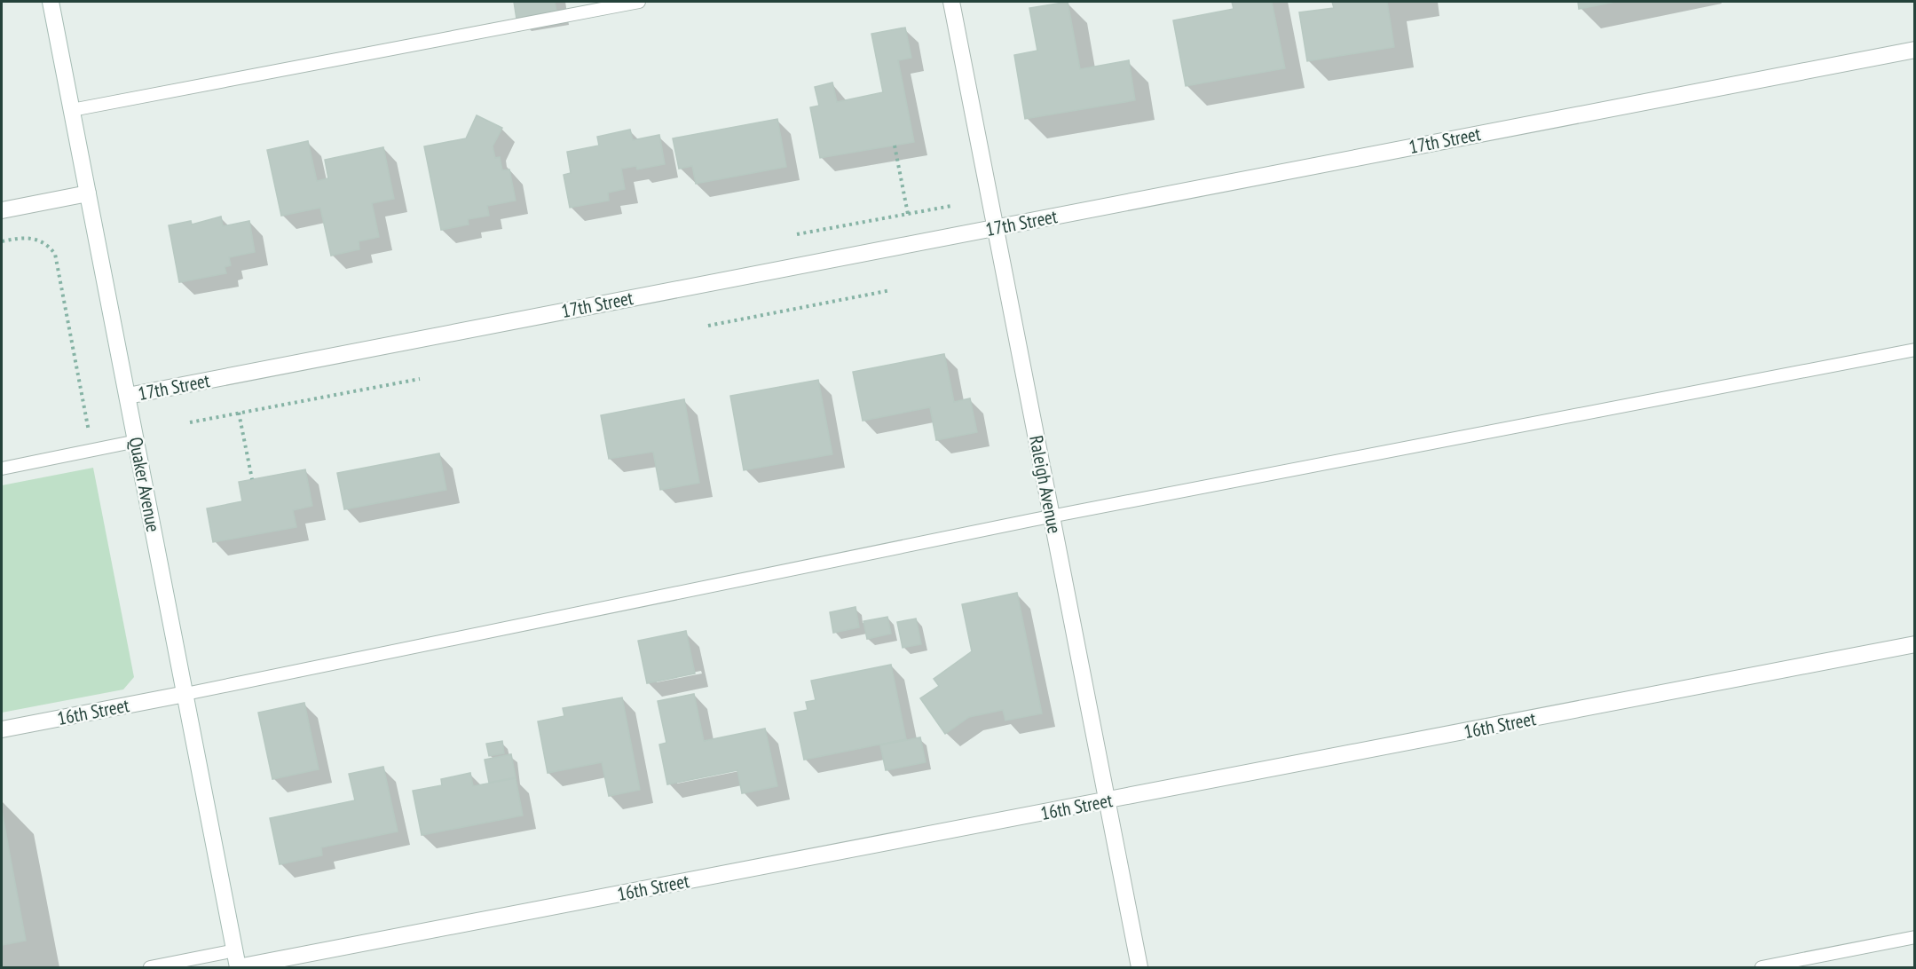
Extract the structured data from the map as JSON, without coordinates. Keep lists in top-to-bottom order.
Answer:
{
  "streets": {
    "street": [
      "17th Street",
      "Quaker Avenue",
      "Raleigh Avenue",
      "16th Street"
    ]
  },
  "crossings": [
    ["17th Street", "Quaker Avenue"],
    ["17th Street", "Raleigh Avenue"],
    ["Quaker Avenue", "16th Street"],
    ["Raleigh Avenue", "16th Street"]
  ]
}
